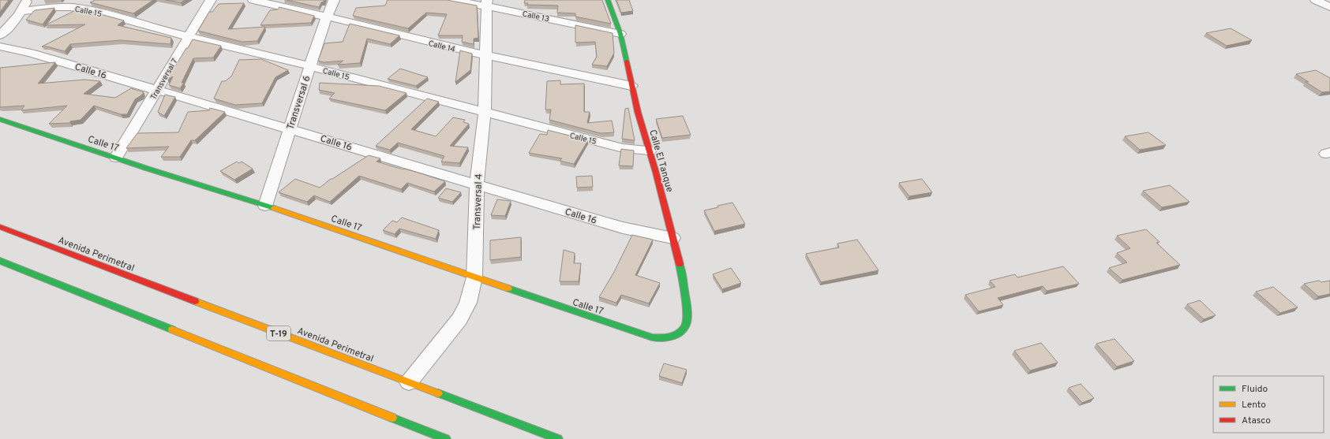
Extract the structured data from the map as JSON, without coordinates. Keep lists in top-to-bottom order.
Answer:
{
  "streets": {
    "main road": [
      "Calle 17",
      "Calle El Tanque",
      "Avenida Perimetral",
      "T-19"
    ],
    "street": [
      "Calle 15",
      "Calle 13",
      "Calle 14",
      "Calle 16",
      "Transversal 7",
      "Transversal 6",
      "Transversal 4"
    ]
  },
  "crossings": [
    ["Calle 15", "Transversal 7"],
    ["Calle 15", "Transversal 6"],
    ["Calle 15", "Calle El Tanque"],
    ["Calle 15", "Transversal 4"],
    ["Calle 13", "Calle El Tanque"],
    ["Calle 13", "Transversal 4"],
    ["Calle 14", "Transversal 6"],
    ["Calle 14", "Calle El Tanque"],
    ["Calle 14", "Transversal 4"],
    ["Calle 16", "Transversal 7"],
    ["Calle 16", "Transversal 6"],
    ["Calle 16", "Calle El Tanque"],
    ["Calle 16", "Transversal 4"],
    ["Transversal 7", "Calle 17"],
    ["Transversal 6", "Calle 17"],
    ["Calle 17", "Calle El Tanque"],
    ["Calle 17", "Transversal 4"],
    ["Transversal 4", "Avenida Perimetral"]
  ],
  "legend": ["Fluido", "Lento", "Atasco"]
}
